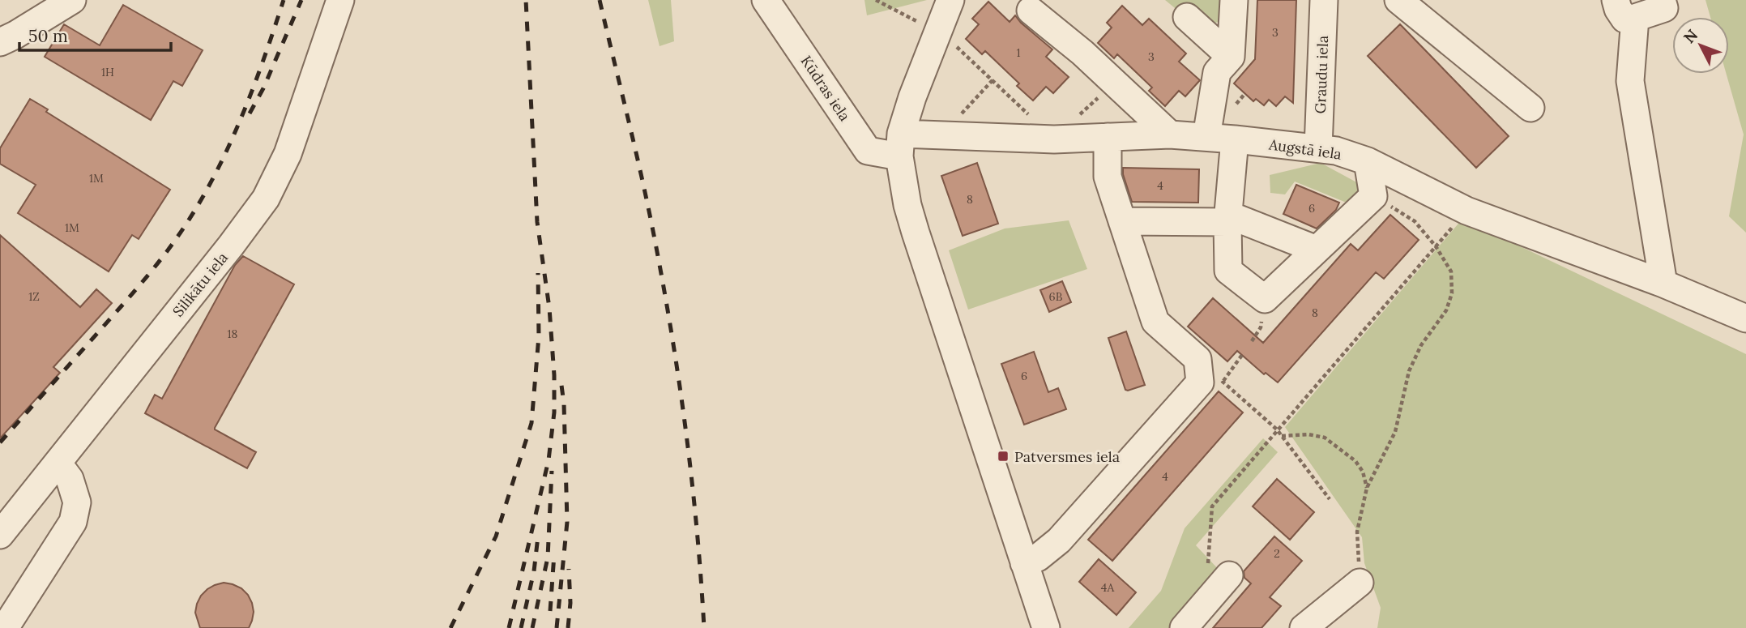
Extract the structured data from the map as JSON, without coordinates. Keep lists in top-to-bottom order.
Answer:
{
  "streets": {
    "street": [
      "Graudu iela",
      "Kūdras iela",
      "Augstā iela",
      "Silikātu iela"
    ]
  },
  "crossings": [
    ["Graudu iela", "Augstā iela"],
    ["Kūdras iela", "Augstā iela"]
  ],
  "places": {
    "transit": ["Patversmes iela"]
  },
  "house_numbers": [
    "3",
    "1",
    "3",
    "1H",
    "1M",
    "4",
    "8",
    "6",
    "1M",
    "1Z",
    "6B",
    "8",
    "18",
    "6",
    "4",
    "2",
    "4A"
  ],
  "scale_bar": "50 m",
  "north": "top left"
}
